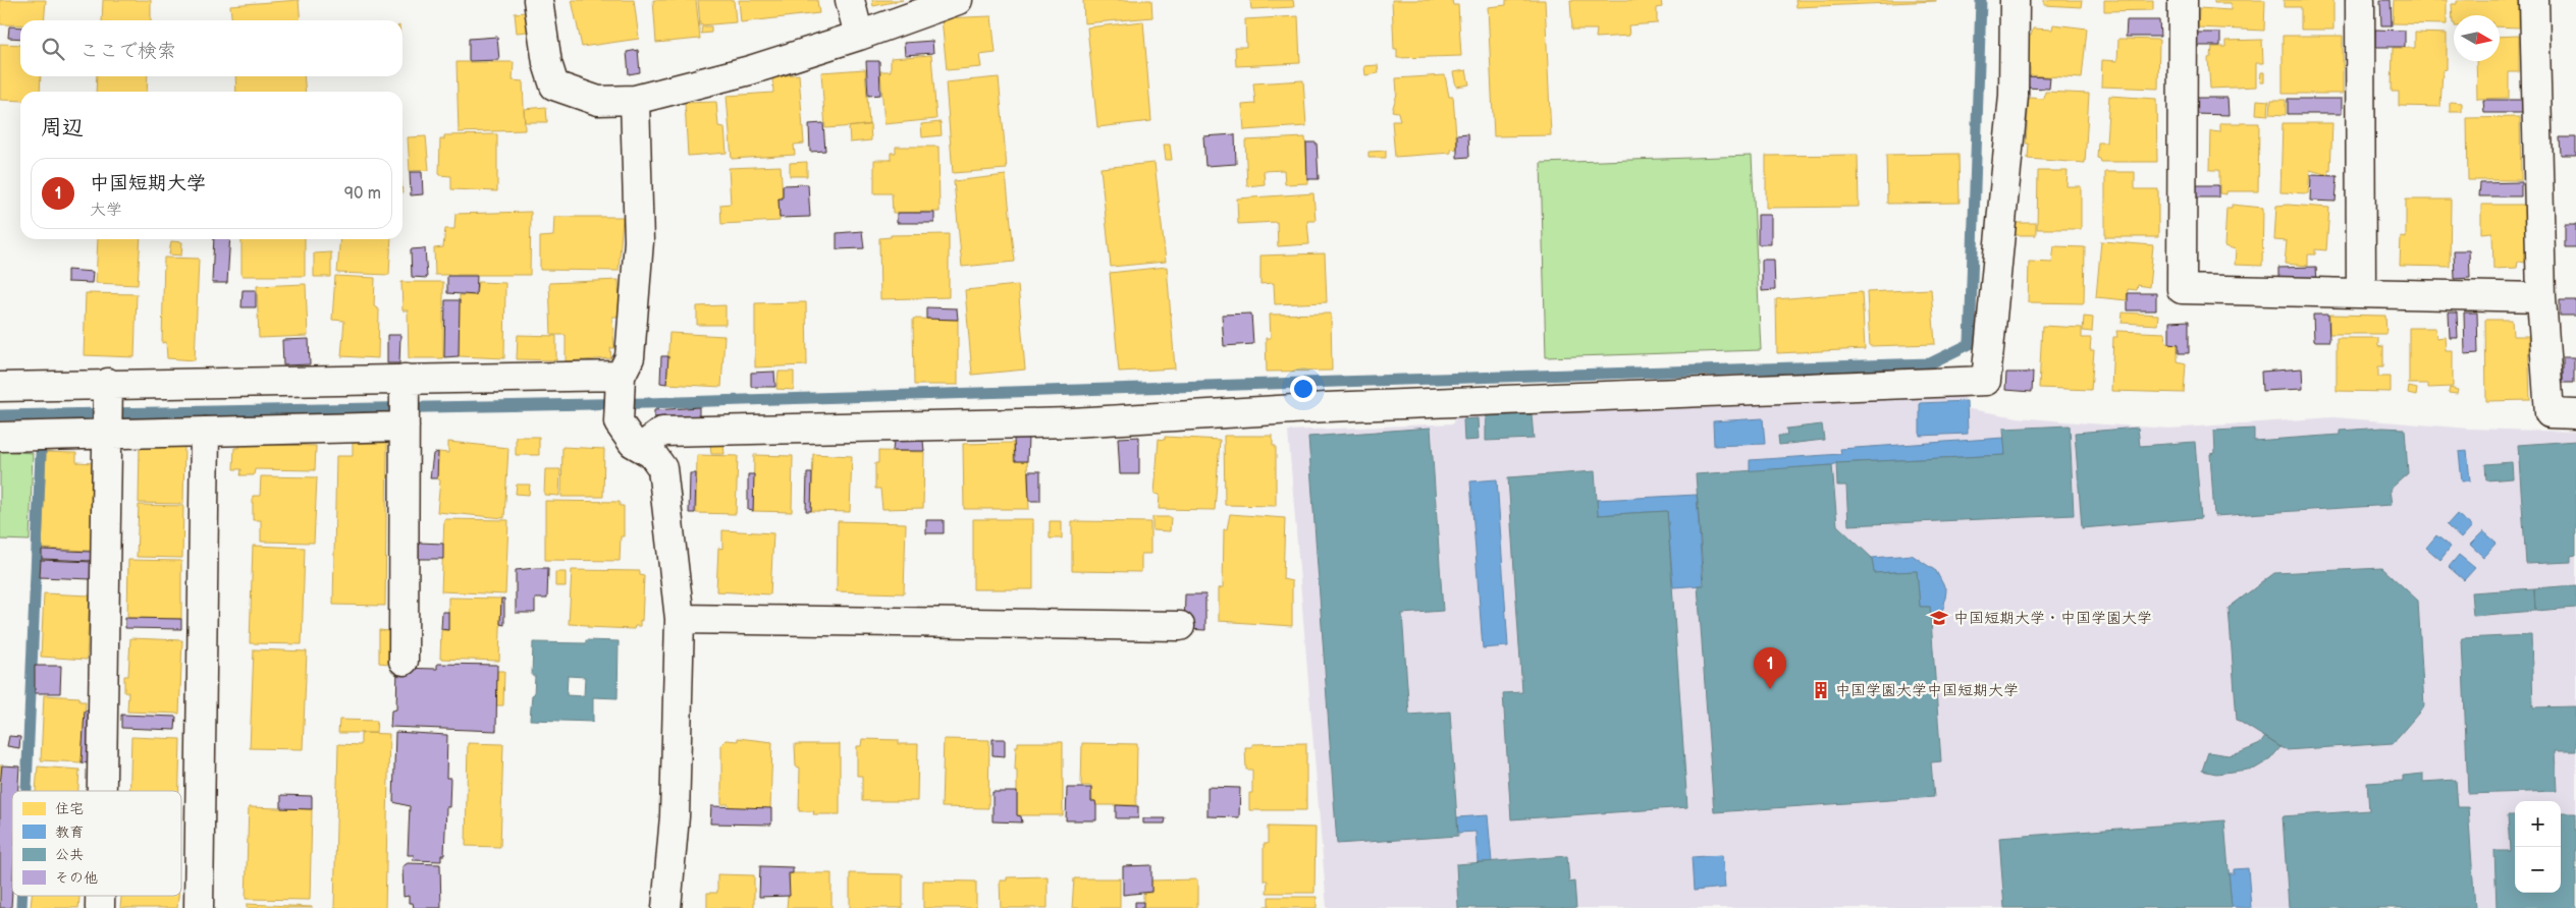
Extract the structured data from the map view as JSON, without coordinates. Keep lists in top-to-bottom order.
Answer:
{
  "places": {
    "school or university": ["中国短期大学・中国学園大学"],
    "building": ["中国学園大学中国短期大学"]
  },
  "legend": [
    "住宅",
    "教育",
    "公共",
    "その他"
  ],
  "north": "right",
  "page": {
    "search": "ここで検索",
    "heading": "周辺",
    "list": [
      {
        "mark": "1",
        "name": "中国短期大学",
        "note": "大学",
        "value": "90 m"
      }
    ],
    "pins": "1",
    "map_buttons": ["+", "−"]
  }
}
